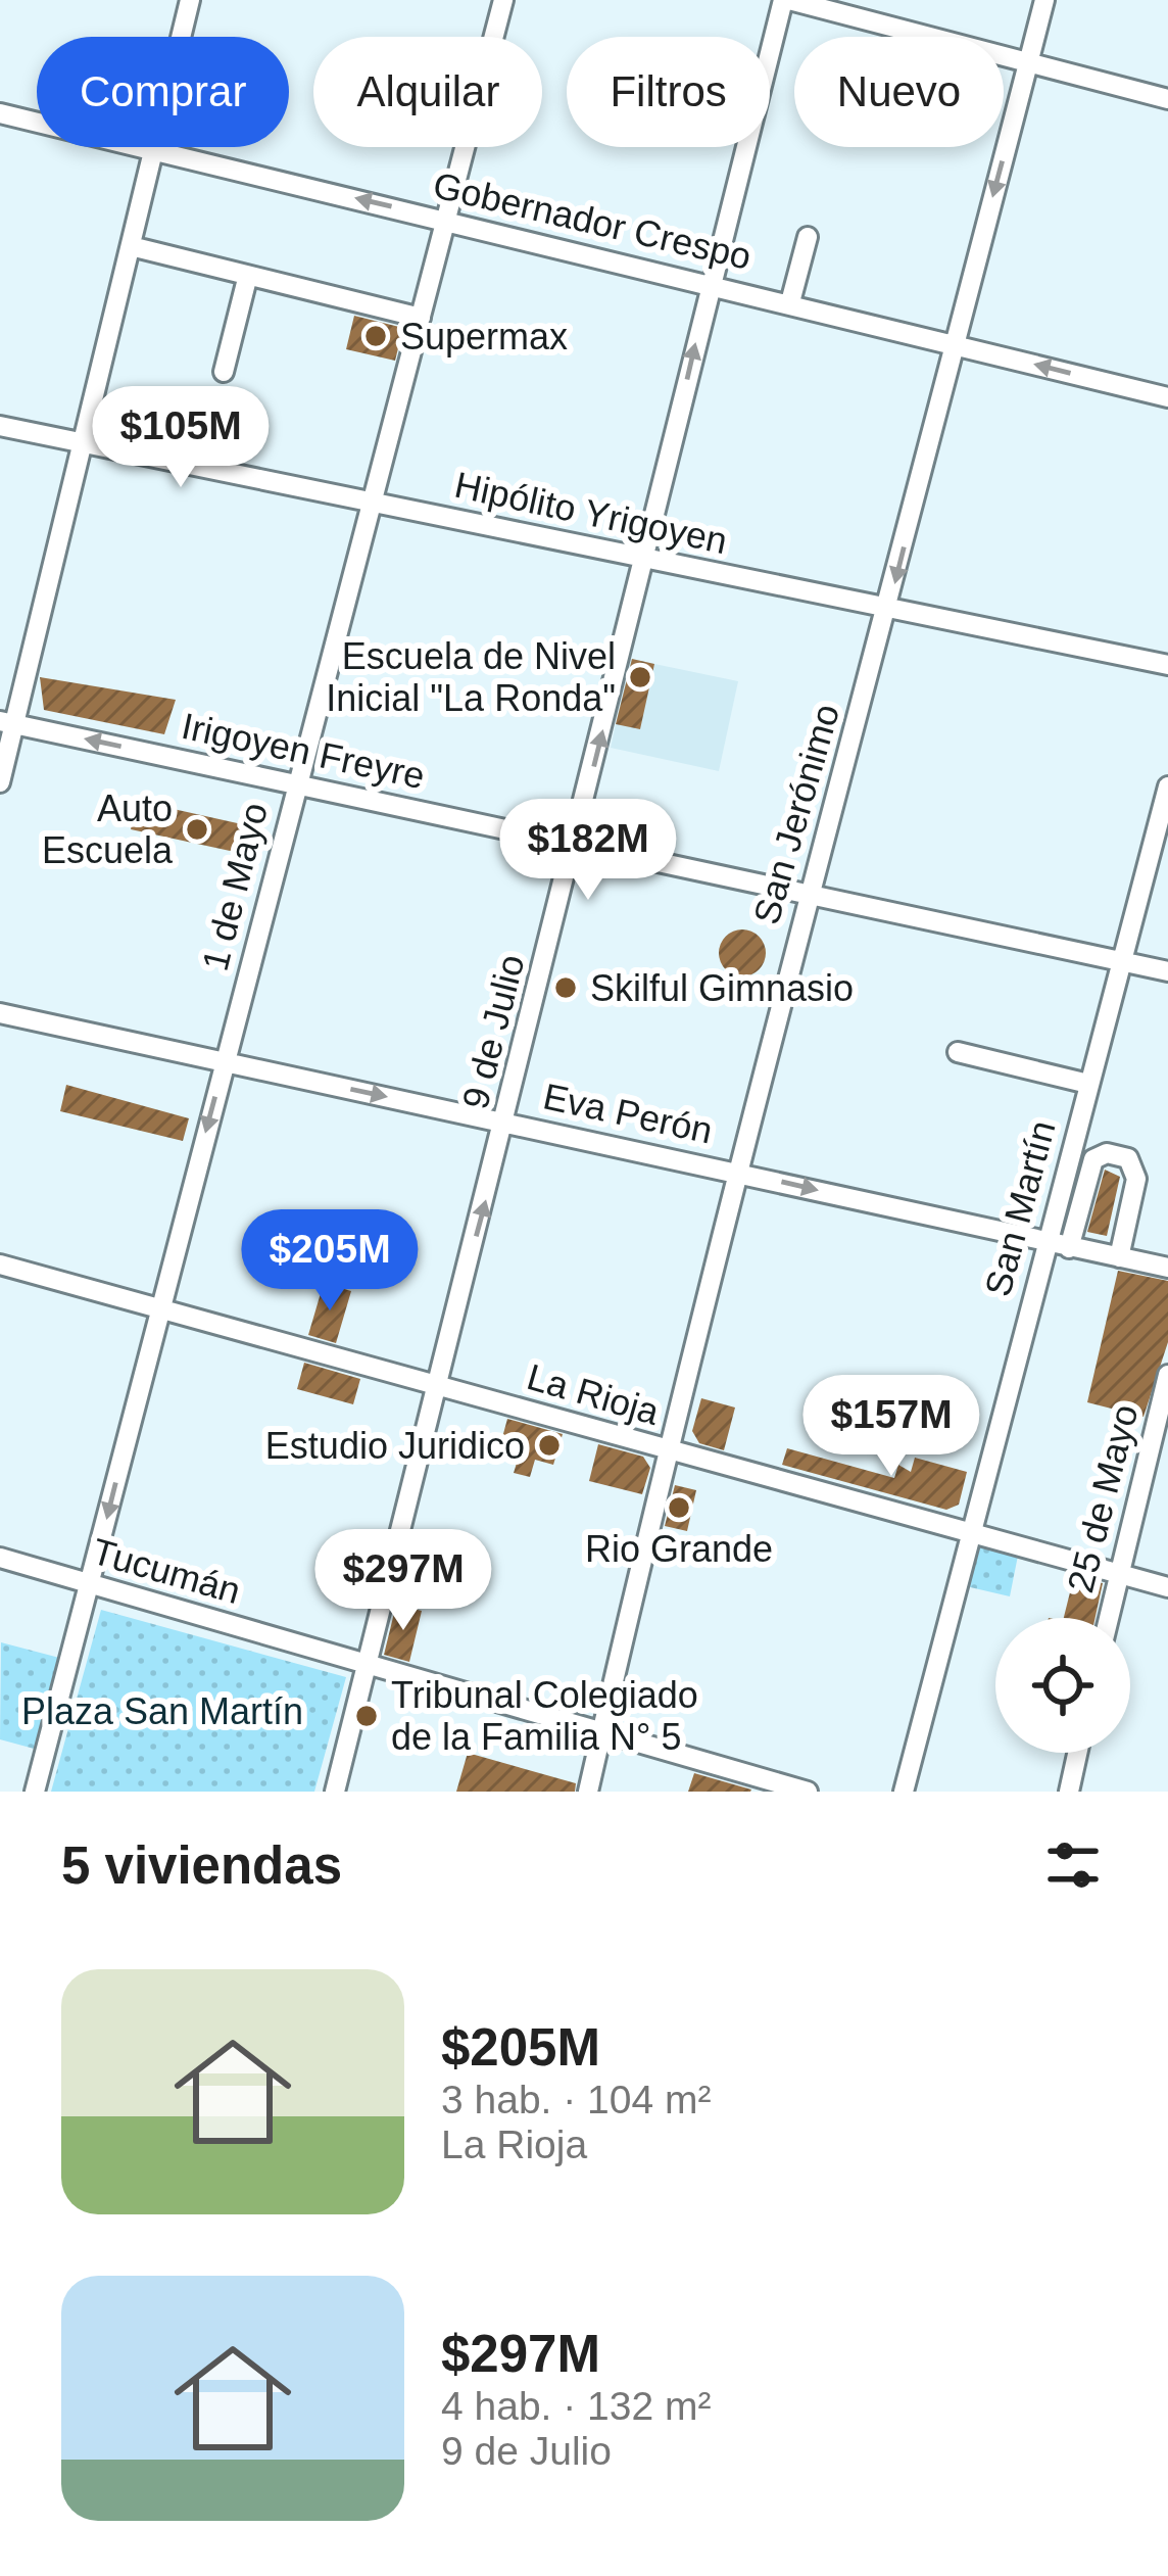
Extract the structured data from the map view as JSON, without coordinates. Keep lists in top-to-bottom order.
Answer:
{
  "streets": {
    "street": [
      "Gobernador Crespo",
      "Hipólito Yrigoyen",
      "Irigoyen Freyre",
      "San Jerónimo",
      "1 de Mayo",
      "9 de Julio",
      "Eva Perón",
      "San Martín",
      "La Rioja",
      "25 de Mayo",
      "Tucumán"
    ]
  },
  "crossings": [
    ["Gobernador Crespo", "San Jerónimo"],
    ["Gobernador Crespo", "1 de Mayo"],
    ["Gobernador Crespo", "9 de Julio"],
    ["Hipólito Yrigoyen", "San Jerónimo"],
    ["Hipólito Yrigoyen", "1 de Mayo"],
    ["Hipólito Yrigoyen", "9 de Julio"],
    ["Irigoyen Freyre", "San Jerónimo"],
    ["Irigoyen Freyre", "1 de Mayo"],
    ["Irigoyen Freyre", "9 de Julio"],
    ["Irigoyen Freyre", "San Martín"],
    ["San Jerónimo", "Eva Perón"],
    ["San Jerónimo", "La Rioja"],
    ["San Jerónimo", "Tucumán"],
    ["1 de Mayo", "Eva Perón"],
    ["1 de Mayo", "La Rioja"],
    ["1 de Mayo", "Tucumán"],
    ["9 de Julio", "Eva Perón"],
    ["9 de Julio", "La Rioja"],
    ["9 de Julio", "Tucumán"],
    ["Eva Perón", "San Martín"],
    ["San Martín", "La Rioja"],
    ["La Rioja", "25 de Mayo"]
  ],
  "one_way": ["9 de Julio", "Eva Perón"],
  "parks": ["Plaza San Martín"],
  "places": [
    "Supermax",
    "Escuela de Nivel Inicial \"La Ronda\"",
    "Auto Escuela",
    "Skilful Gimnasio",
    "Estudio Juridico",
    "Rio Grande",
    "Tribunal Colegiado de la Familia N° 5"
  ],
  "page": {
    "chip": [
      "Comprar",
      "Alquilar",
      "Filtros",
      "Nuevo"
    ],
    "price": [
      "$105M",
      "$182M",
      "$205M",
      "$157M",
      "$297M"
    ],
    "heading": "5 viviendas",
    "list": [
      {
        "name": "$205M",
        "note": "3 hab. · 104 m² · La Rioja"
      },
      {
        "name": "$297M",
        "note": "4 hab. · 132 m² · 9 de Julio"
      }
    ]
  }
}
